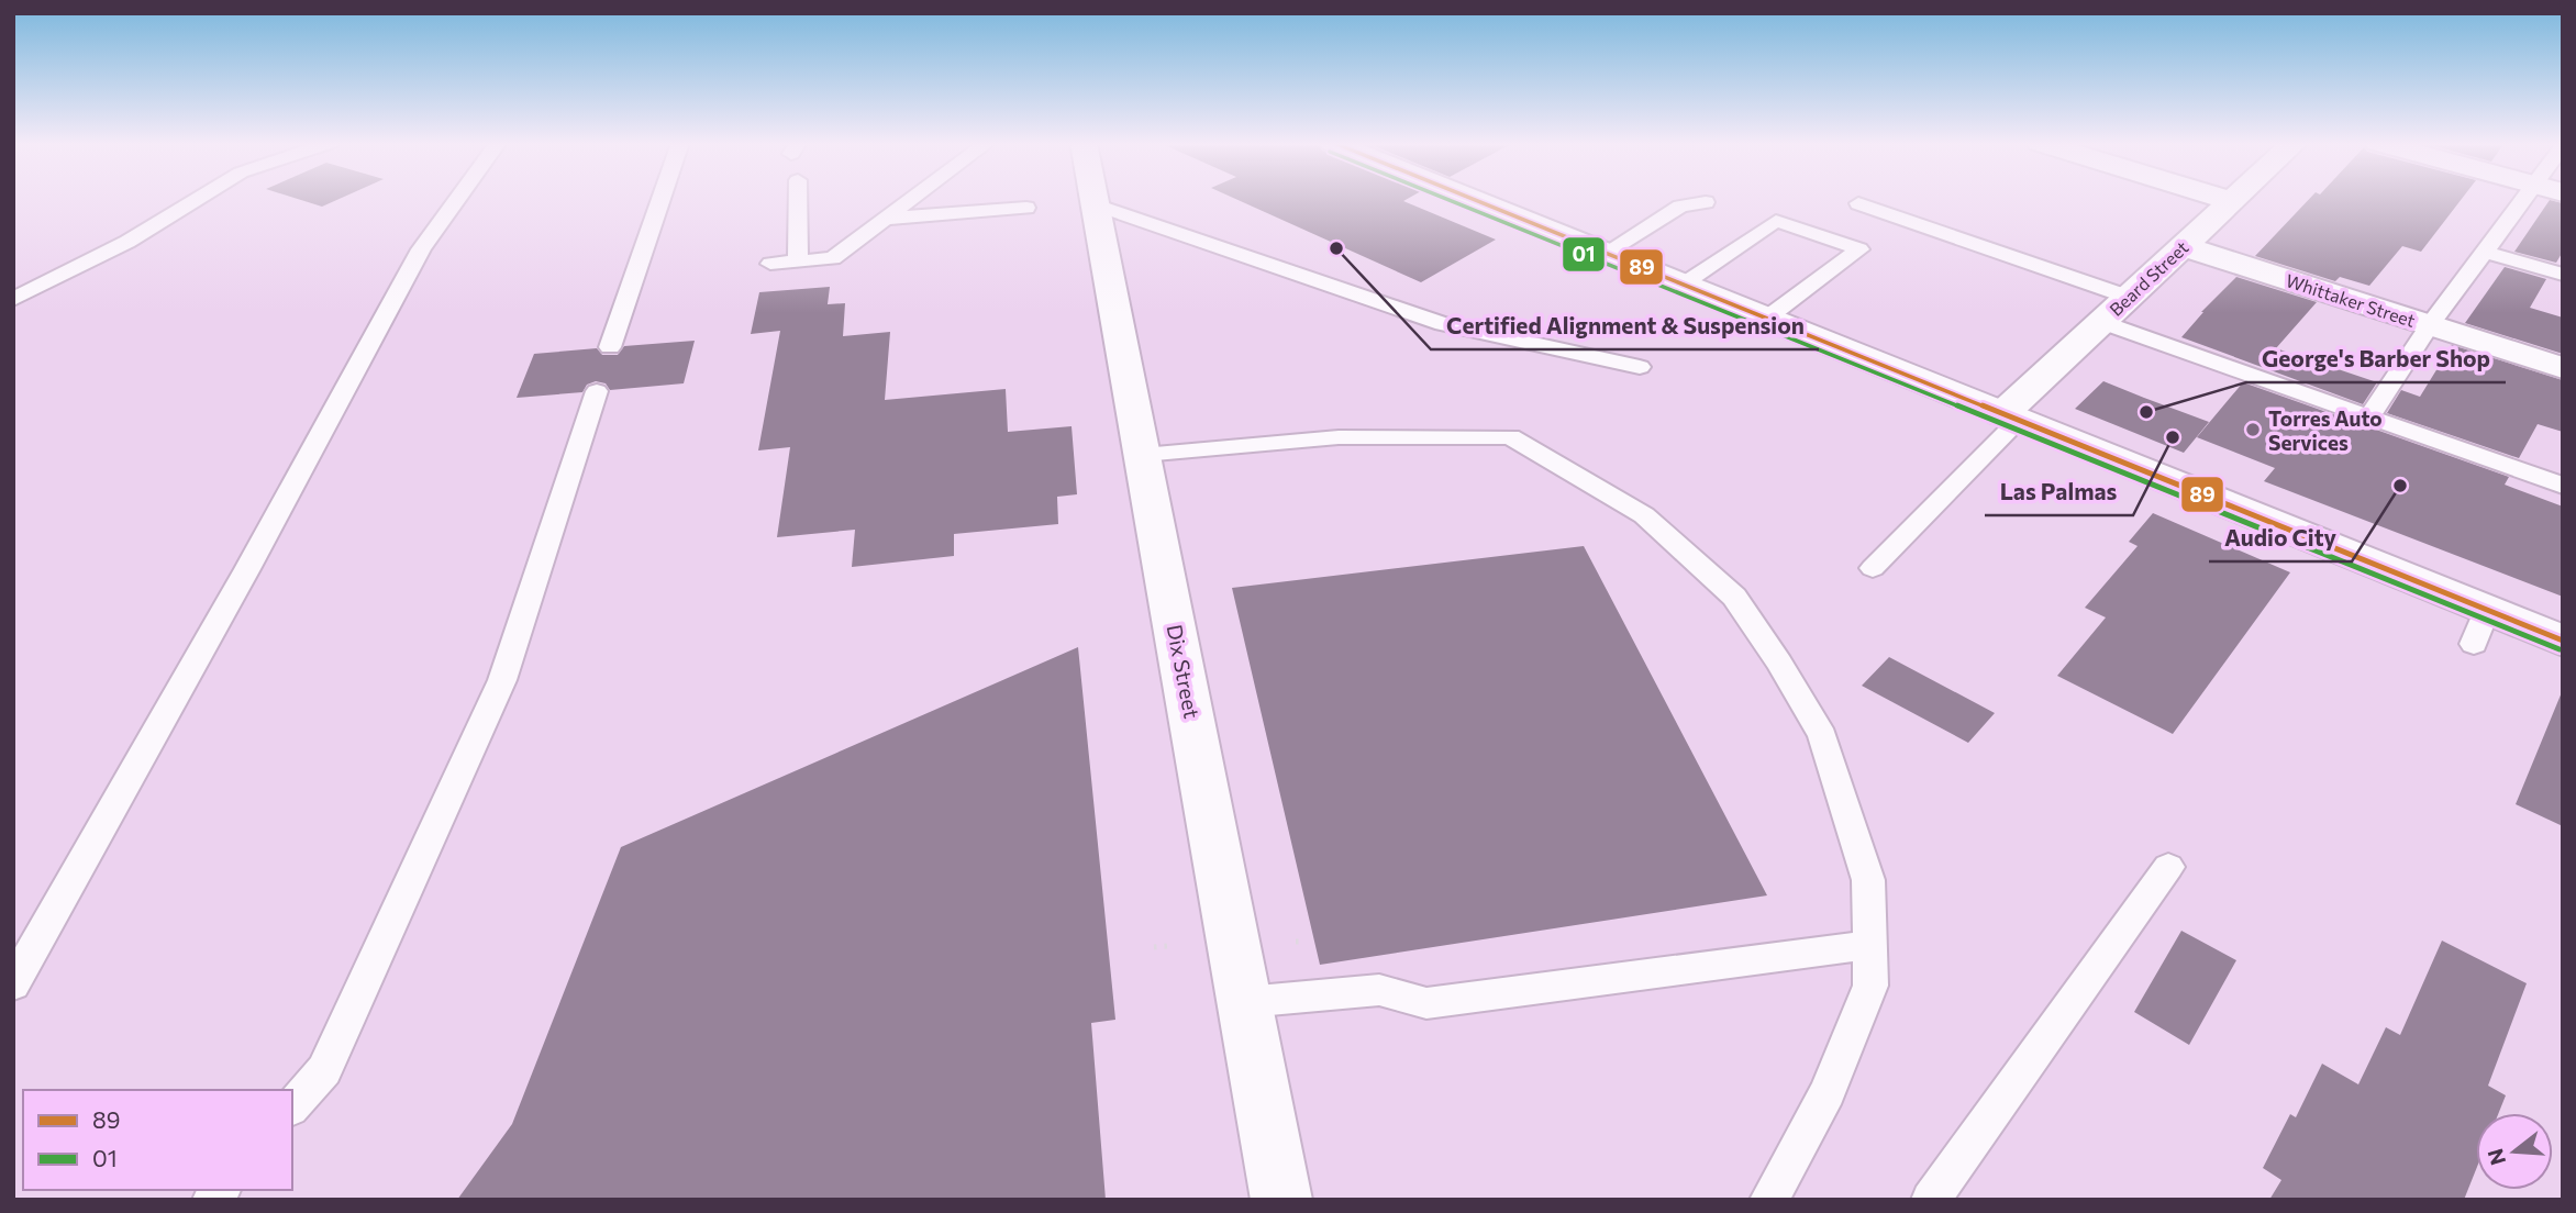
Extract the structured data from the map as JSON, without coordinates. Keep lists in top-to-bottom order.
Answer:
{
  "streets": {
    "street": ["Beard Street", "Whittaker Street", "Dix Street"]
  },
  "crossings": [
    ["Beard Street", "Whittaker Street"]
  ],
  "places": [
    "Certified Alignment & Suspension",
    "George's Barber Shop",
    "Torres Auto Services",
    "Las Palmas",
    "Audio City"
  ],
  "lines": ["transit line 89", "transit line 01"],
  "legend": ["89", "01"],
  "north": "left"
}
